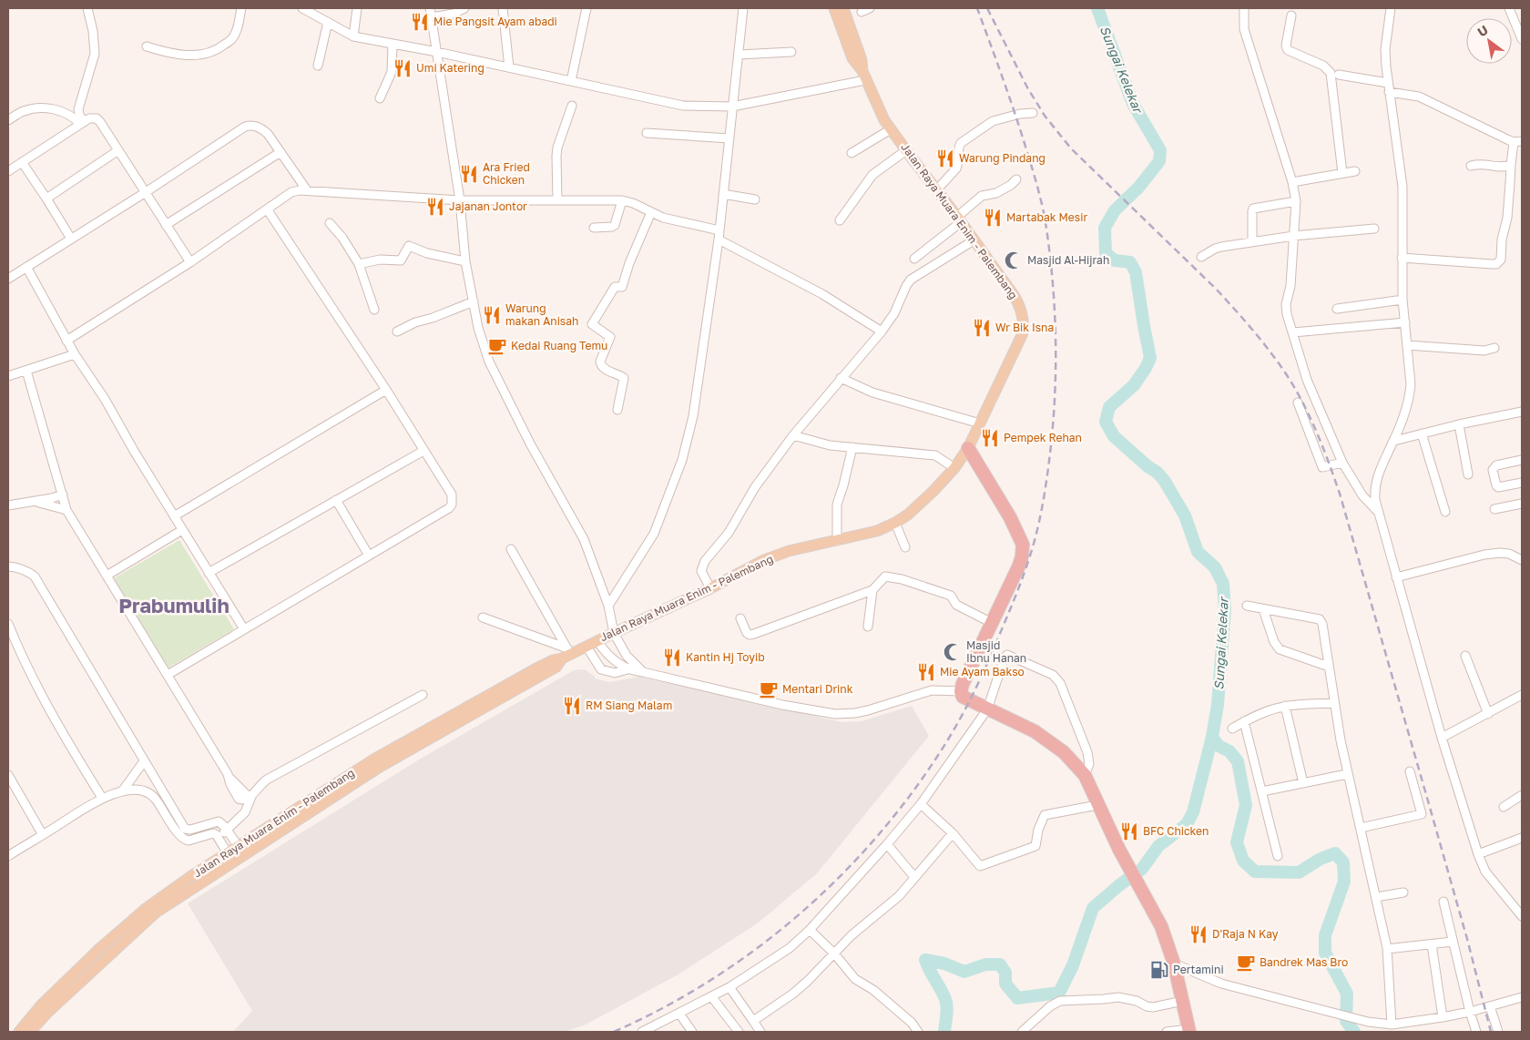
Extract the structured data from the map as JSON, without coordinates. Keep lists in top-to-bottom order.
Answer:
{
  "streets": {
    "main road": ["Jalan Raya Muara Enim - Palembang"]
  },
  "districts": ["Prabumulih"],
  "water": ["Sungai Kelekar"],
  "places": {
    "restaurant": [
      "Mie Pangsit Ayam abadi",
      "Umi Katering",
      "Warung Pindang",
      "Ara Fried Chicken",
      "Jajanan Jontor",
      "Martabak Mesir",
      "Warung makan Anisah",
      "Wr Bik Isna",
      "Pempek Rehan",
      "Kantin Hj Toyib",
      "Mie Ayam Bakso",
      "RM Siang Malam",
      "BFC Chicken",
      "D'Raja N Kay"
    ],
    "mosque": ["Masjid Al-Hijrah", "Masjid Ibnu Hanan"],
    "cafe": ["Kedai Ruang Temu", "Mentari Drink", "Bandrek Mas Bro"],
    "fuel station": ["Pertamini"]
  },
  "north": "top left"
}
